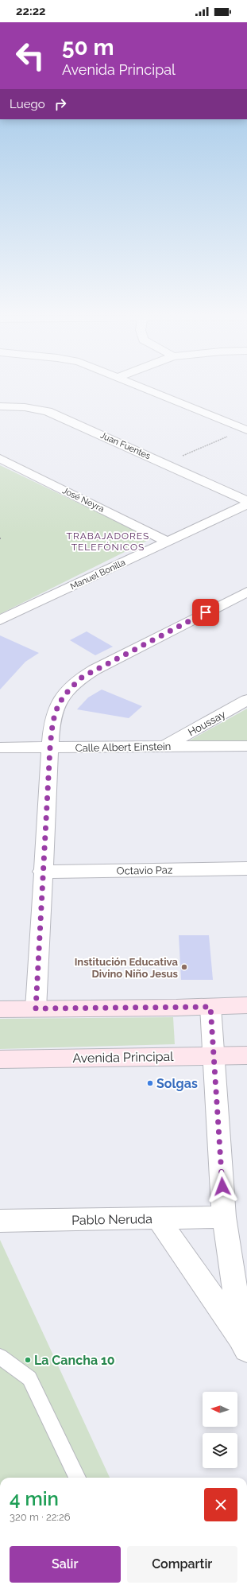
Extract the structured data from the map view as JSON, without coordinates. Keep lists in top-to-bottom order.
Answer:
{
  "streets": {
    "main road": ["Avenida Principal"],
    "street": [
      "Juan Fuentes",
      "José Neyra",
      "Manuel Bonilla",
      "Houssay",
      "Calle Albert Einstein",
      "Octavio Paz",
      "Pablo Neruda"
    ]
  },
  "crossings": [
    ["José Neyra", "Manuel Bonilla"],
    ["Houssay", "Calle Albert Einstein"]
  ],
  "districts": ["TRABAJADORES TELEFÓNICOS"],
  "places": ["Institución Educativa Divino Niño Jesus", "Solgas", "La Cancha 10"],
  "north": "left",
  "page": {
    "status": "22:22",
    "turn": ["50 m", "Avenida Principal"],
    "then": "Luego",
    "heading": ["4 min", "320 m · 22:26"],
    "buttons": ["Salir", "Compartir"]
  }
}
